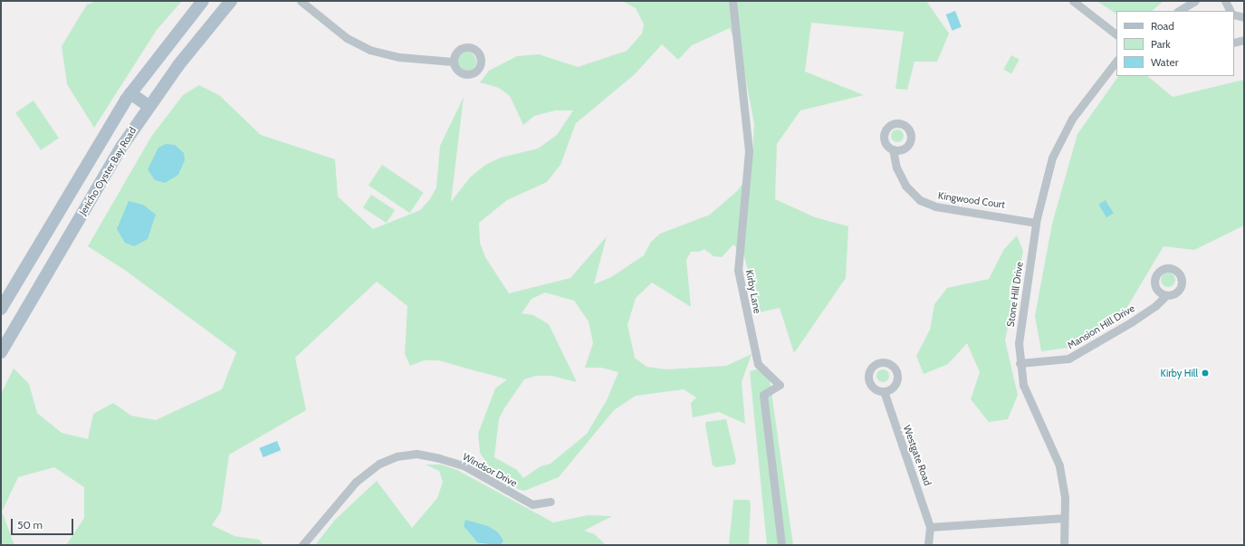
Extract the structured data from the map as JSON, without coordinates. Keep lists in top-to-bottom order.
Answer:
{
  "streets": {
    "main road": ["Jericho Oyster Bay Road"],
    "street": [
      "Kingwood Court",
      "Kirby Lane",
      "Stone Hill Drive",
      "Mansion Hill Drive",
      "Westgate Road",
      "Windsor Drive"
    ]
  },
  "crossings": [
    ["Kingwood Court", "Stone Hill Drive"],
    ["Stone Hill Drive", "Mansion Hill Drive"]
  ],
  "places": ["Kirby Hill"],
  "legend": ["Road", "Park", "Water"],
  "scale_bar": "50 m"
}
